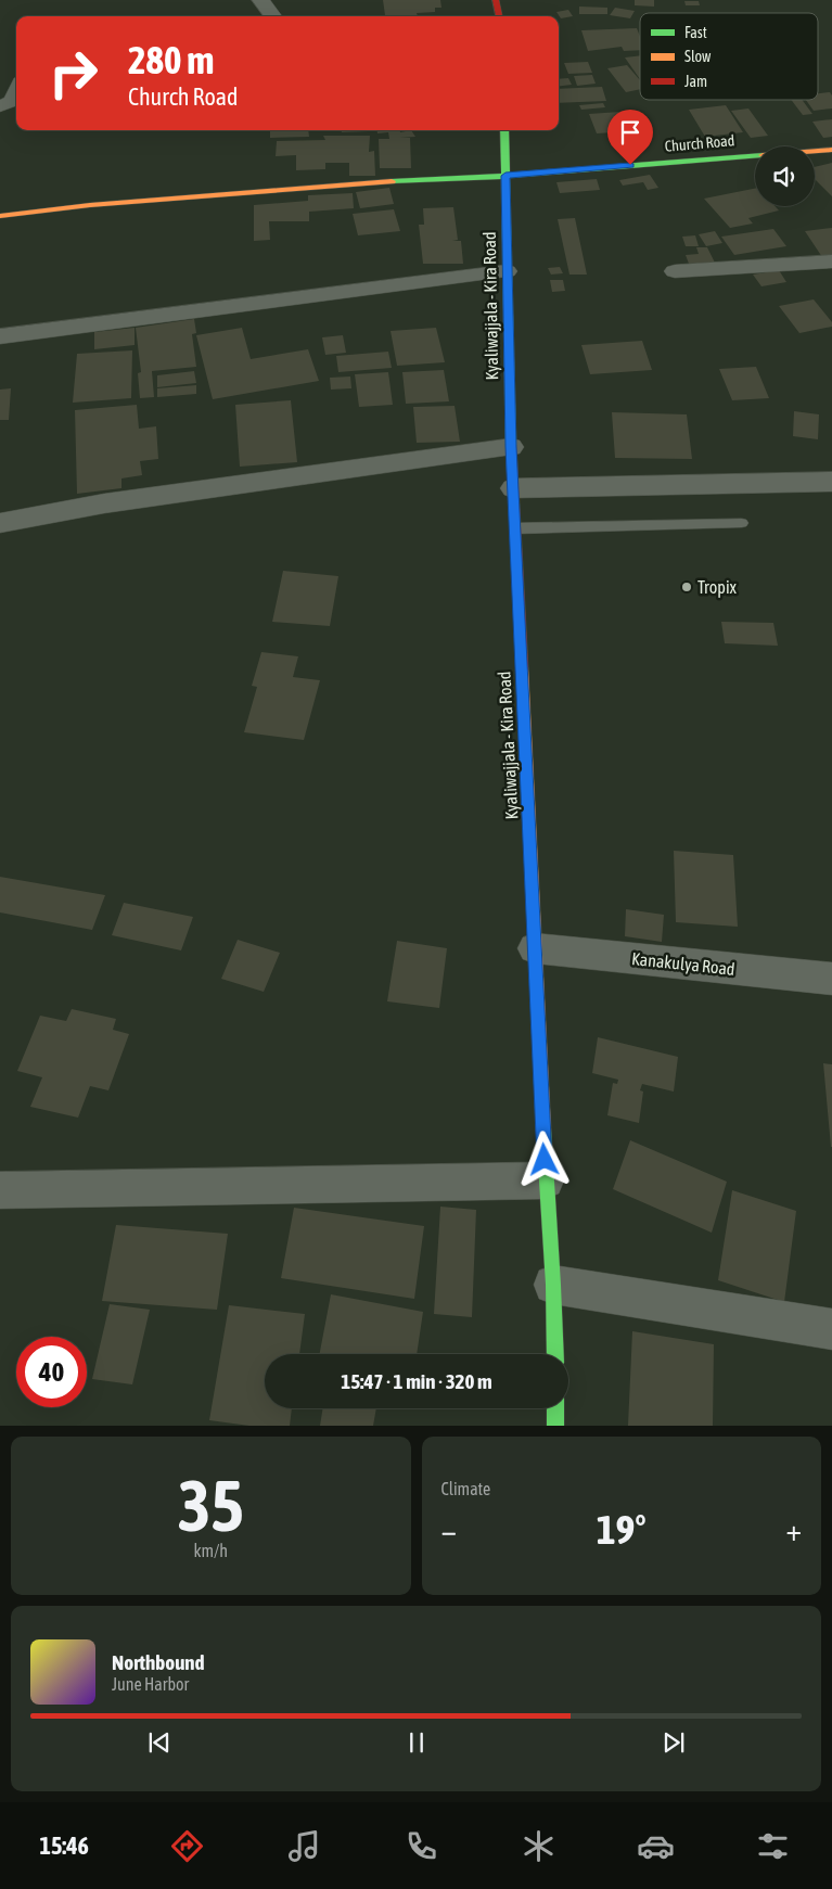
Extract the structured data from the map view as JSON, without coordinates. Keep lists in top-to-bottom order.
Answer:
{
  "streets": {
    "street": ["Church Road", "Kyaliwajjala - Kira Road", "Kanakulya Road"]
  },
  "crossings": [
    ["Church Road", "Kyaliwajjala - Kira Road"],
    ["Kyaliwajjala - Kira Road", "Kanakulya Road"]
  ],
  "places": ["Tropix"],
  "legend": ["Fast", "Slow", "Jam"],
  "page": {
    "turn": ["280 m", "Church Road"],
    "limit": "40",
    "trip": "15:47 · 1 min · 320 m",
    "tile": [
      ["35", "km/h"],
      "Climate"
    ],
    "heat": ["−", "19°", "+"],
    "song": ["Northbound", "June Harbor"],
    "tabs": "15:46"
  }
}
